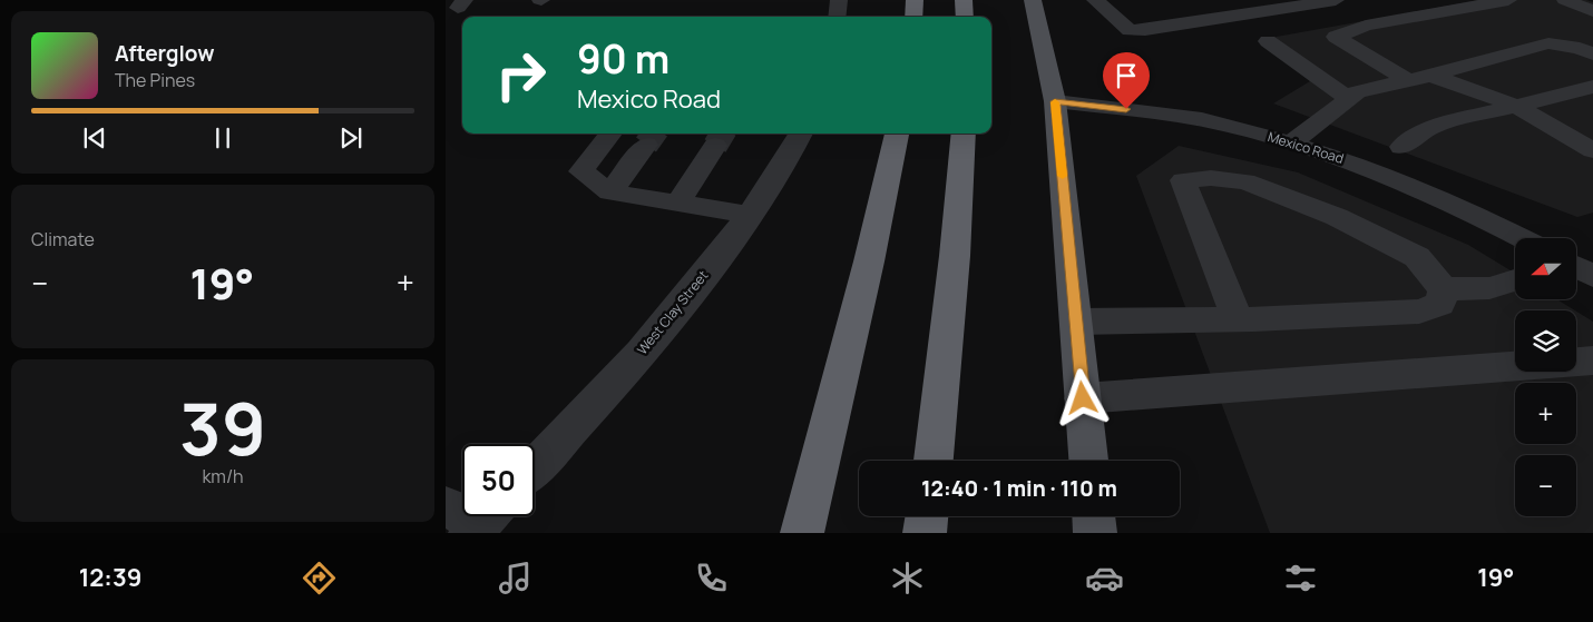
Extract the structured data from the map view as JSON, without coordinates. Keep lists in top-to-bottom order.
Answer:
{
  "streets": {
    "street": ["Mexico Road", "West Clay Street"]
  },
  "north": "left",
  "page": {
    "turn": ["90 m", "Mexico Road"],
    "song": ["Afterglow", "The Pines"],
    "tile": [
      "Climate",
      ["39", "km/h"]
    ],
    "map_buttons": ["+", "−"],
    "heat": ["−", "19°", "+"],
    "limit": "50",
    "trip": "12:40 · 1 min · 110 m",
    "tabs": ["12:39", "19°"]
  }
}
